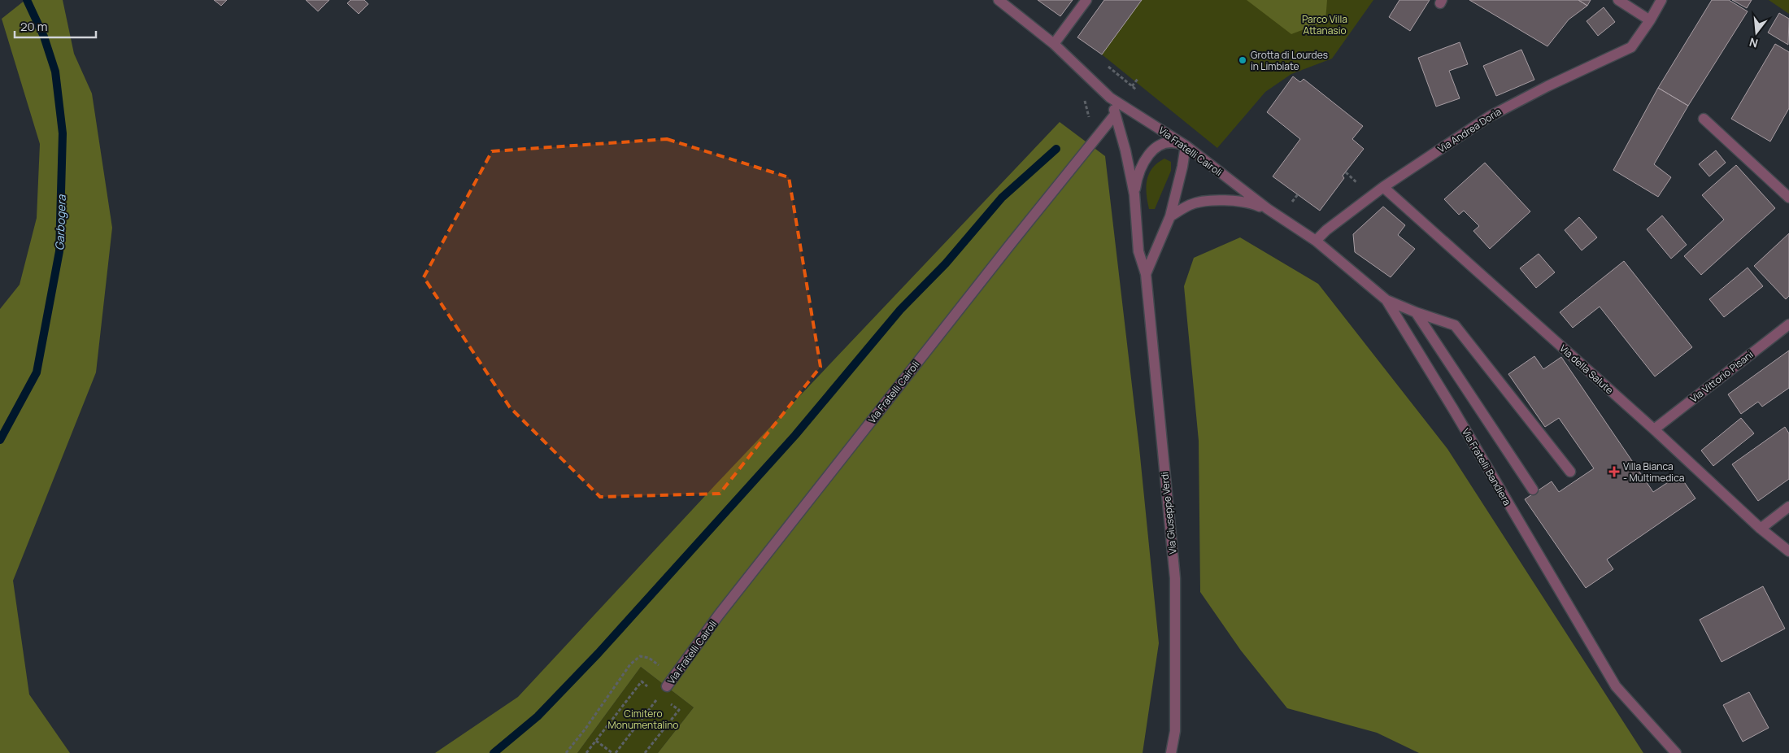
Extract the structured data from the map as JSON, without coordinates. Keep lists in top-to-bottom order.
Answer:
{
  "streets": {
    "street": [
      "Via Andrea Doria",
      "Via Fratelli Cairoli",
      "Via della Salute",
      "Via Vittorio Pisani",
      "Via Fratelli Bandiera",
      "Via Giuseppe Verdi"
    ]
  },
  "crossings": [
    ["Via Andrea Doria", "Via della Salute"],
    ["Via Andrea Doria", "Via Fratelli Bandiera"],
    ["Via Fratelli Cairoli", "Via Fratelli Bandiera"],
    ["Via Fratelli Cairoli", "Via Giuseppe Verdi"],
    ["Via della Salute", "Via Vittorio Pisani"]
  ],
  "water": ["Garbogera"],
  "parks": ["Parco Villa Attanasio", "Cimitero Monumentalino"],
  "places": {
    "other": ["Grotta di Lourdes in Limbiate"],
    "health": ["Villa Bianca - Multimedica"]
  },
  "scale_bar": "20 m",
  "north": "bottom"
}
